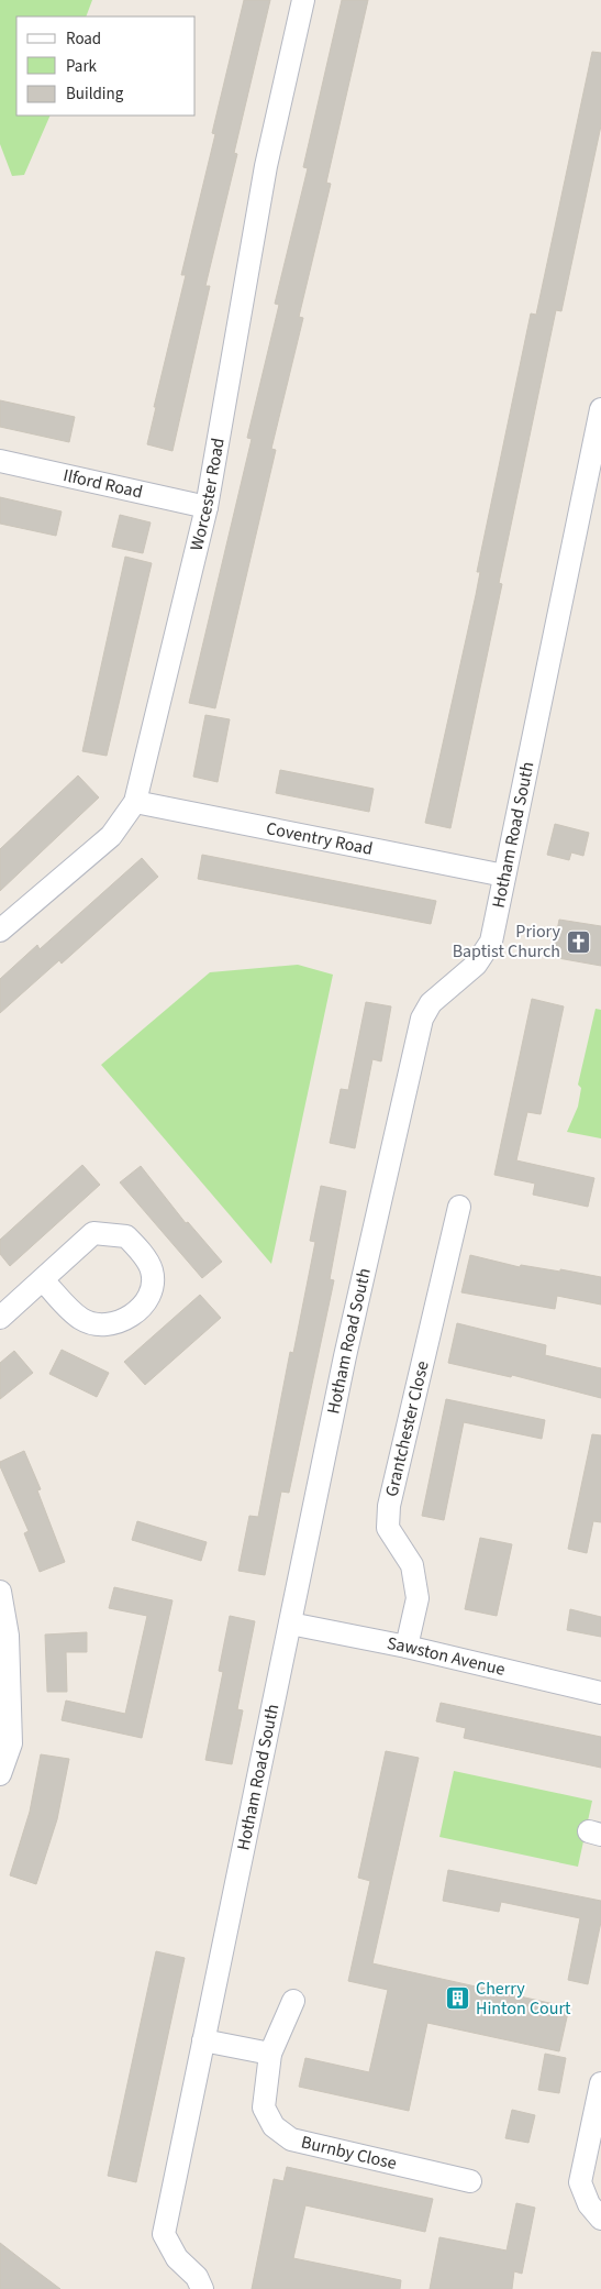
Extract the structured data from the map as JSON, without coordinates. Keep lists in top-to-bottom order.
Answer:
{
  "streets": {
    "street": [
      "Ilford Road",
      "Worcester Road",
      "Hotham Road South",
      "Coventry Road",
      "Grantchester Close",
      "Sawston Avenue",
      "Burnby Close"
    ]
  },
  "crossings": [
    ["Ilford Road", "Worcester Road"],
    ["Worcester Road", "Coventry Road"],
    ["Hotham Road South", "Coventry Road"],
    ["Hotham Road South", "Sawston Avenue"],
    ["Grantchester Close", "Sawston Avenue"]
  ],
  "places": {
    "church": ["Priory Baptist Church"],
    "building": ["Cherry Hinton Court"]
  },
  "legend": ["Road", "Park", "Building"]
}
